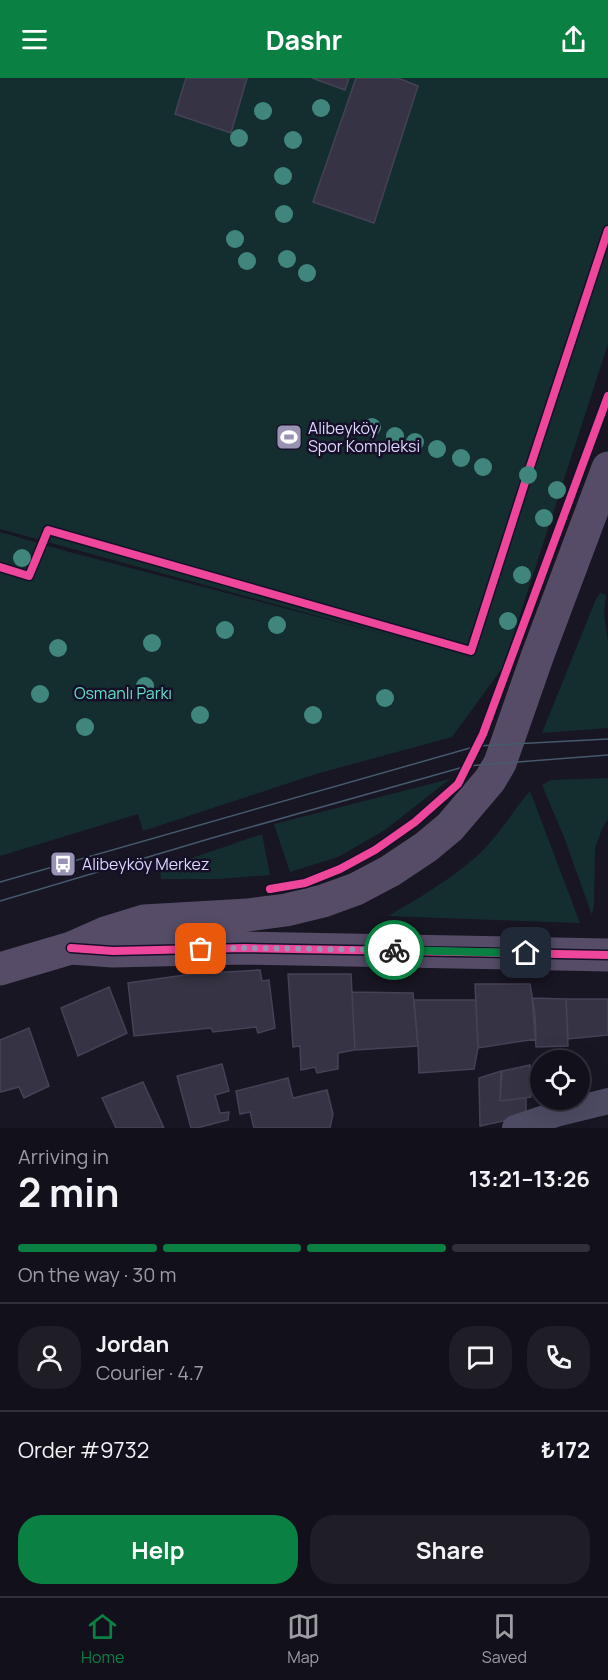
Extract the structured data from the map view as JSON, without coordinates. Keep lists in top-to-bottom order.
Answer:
{
  "parks": ["Osmanlı Parkı"],
  "places": {
    "sports": ["Alibeyköy Spor Kompleksi"],
    "bus stop": ["Alibeyköy Merkez"]
  },
  "page": {
    "header": "Dashr",
    "heading": ["2 min", "Arriving in", "13:21–13:26"],
    "panel": [
      "Jordan",
      "Courier · 4.7",
      "Order #9732",
      "₺172"
    ],
    "bar": "On the way · 30 m",
    "buttons": ["Help", "Share"],
    "tabs": ["Home", "Map", "Saved"]
  }
}
